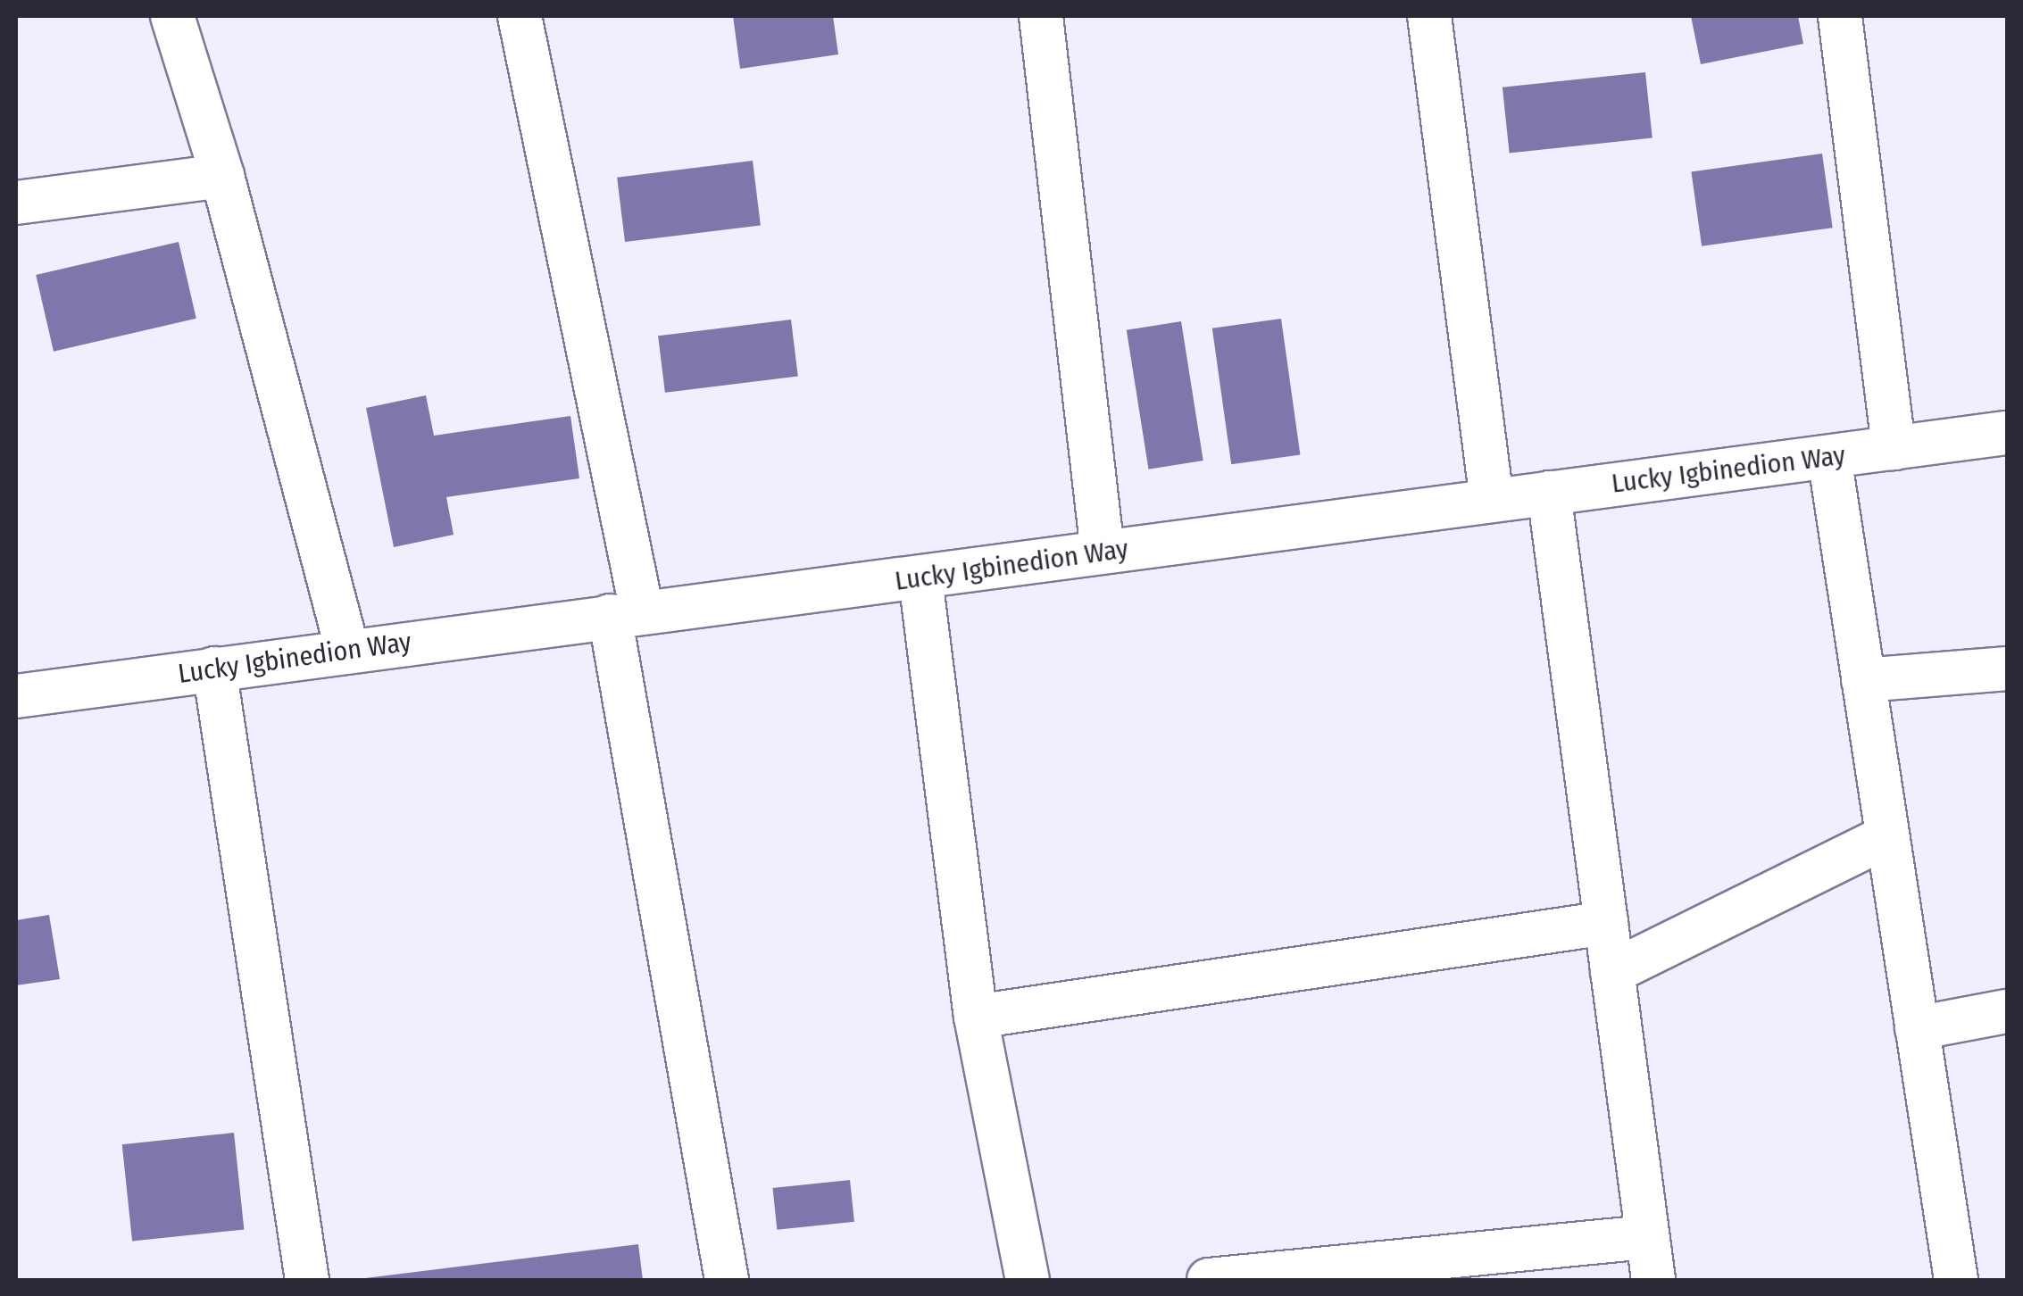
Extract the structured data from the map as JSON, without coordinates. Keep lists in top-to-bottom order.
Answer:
{
  "streets": {
    "street": ["Lucky Igbinedion Way"]
  }
}
